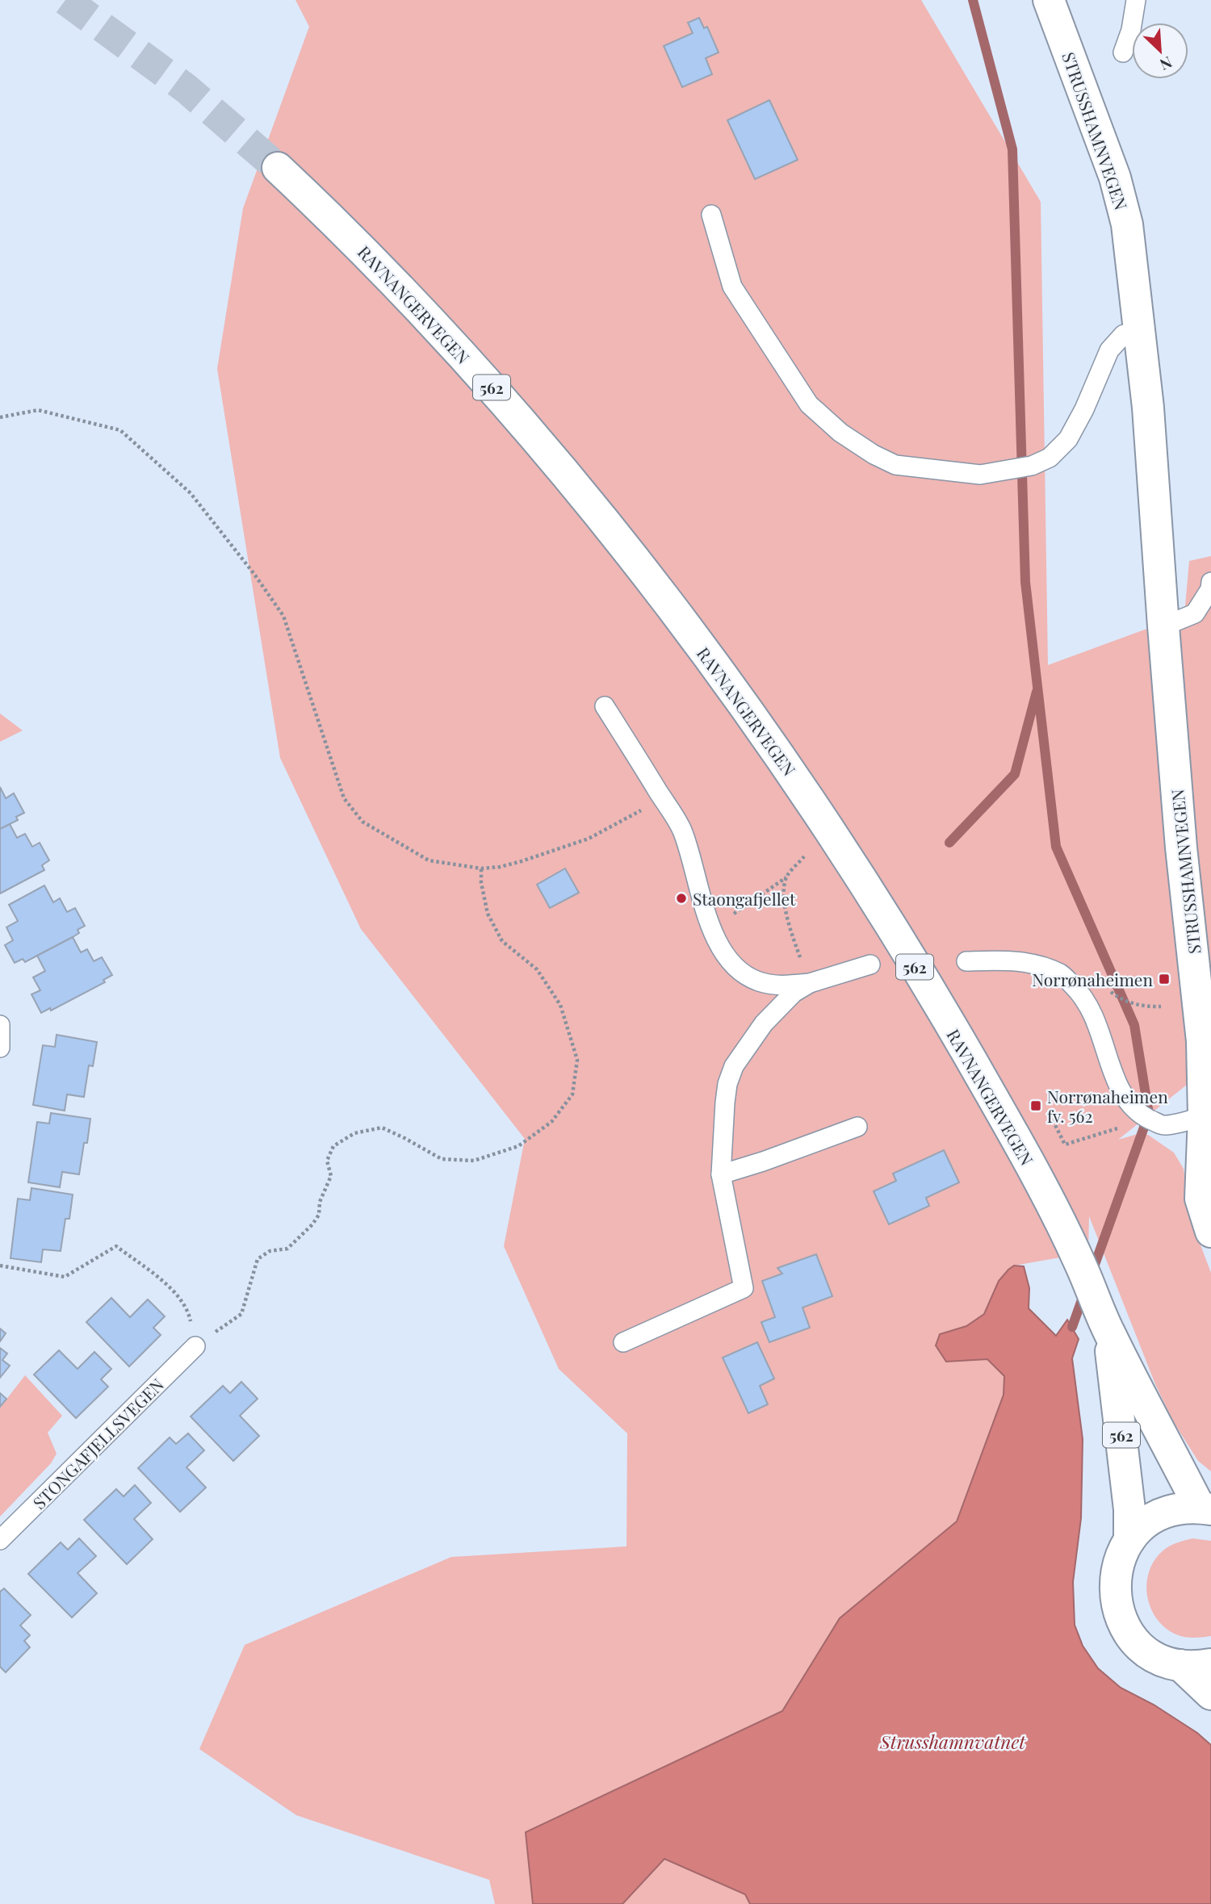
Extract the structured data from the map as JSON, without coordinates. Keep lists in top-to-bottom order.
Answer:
{
  "streets": {
    "main road": ["STRUSSHAMNVEGEN", "RAVNANGERVEGEN", "562"],
    "lane": ["STONGAFJELLSVEGEN"]
  },
  "crossings": [
    ["RAVNANGERVEGEN", "562"]
  ],
  "water": ["Strusshamnvatnet"],
  "places": {
    "other": ["Staongafjellet"],
    "transit": ["Norrønaheimen", "Norrønaheimen fv. 562"]
  },
  "north": "bottom right"
}
